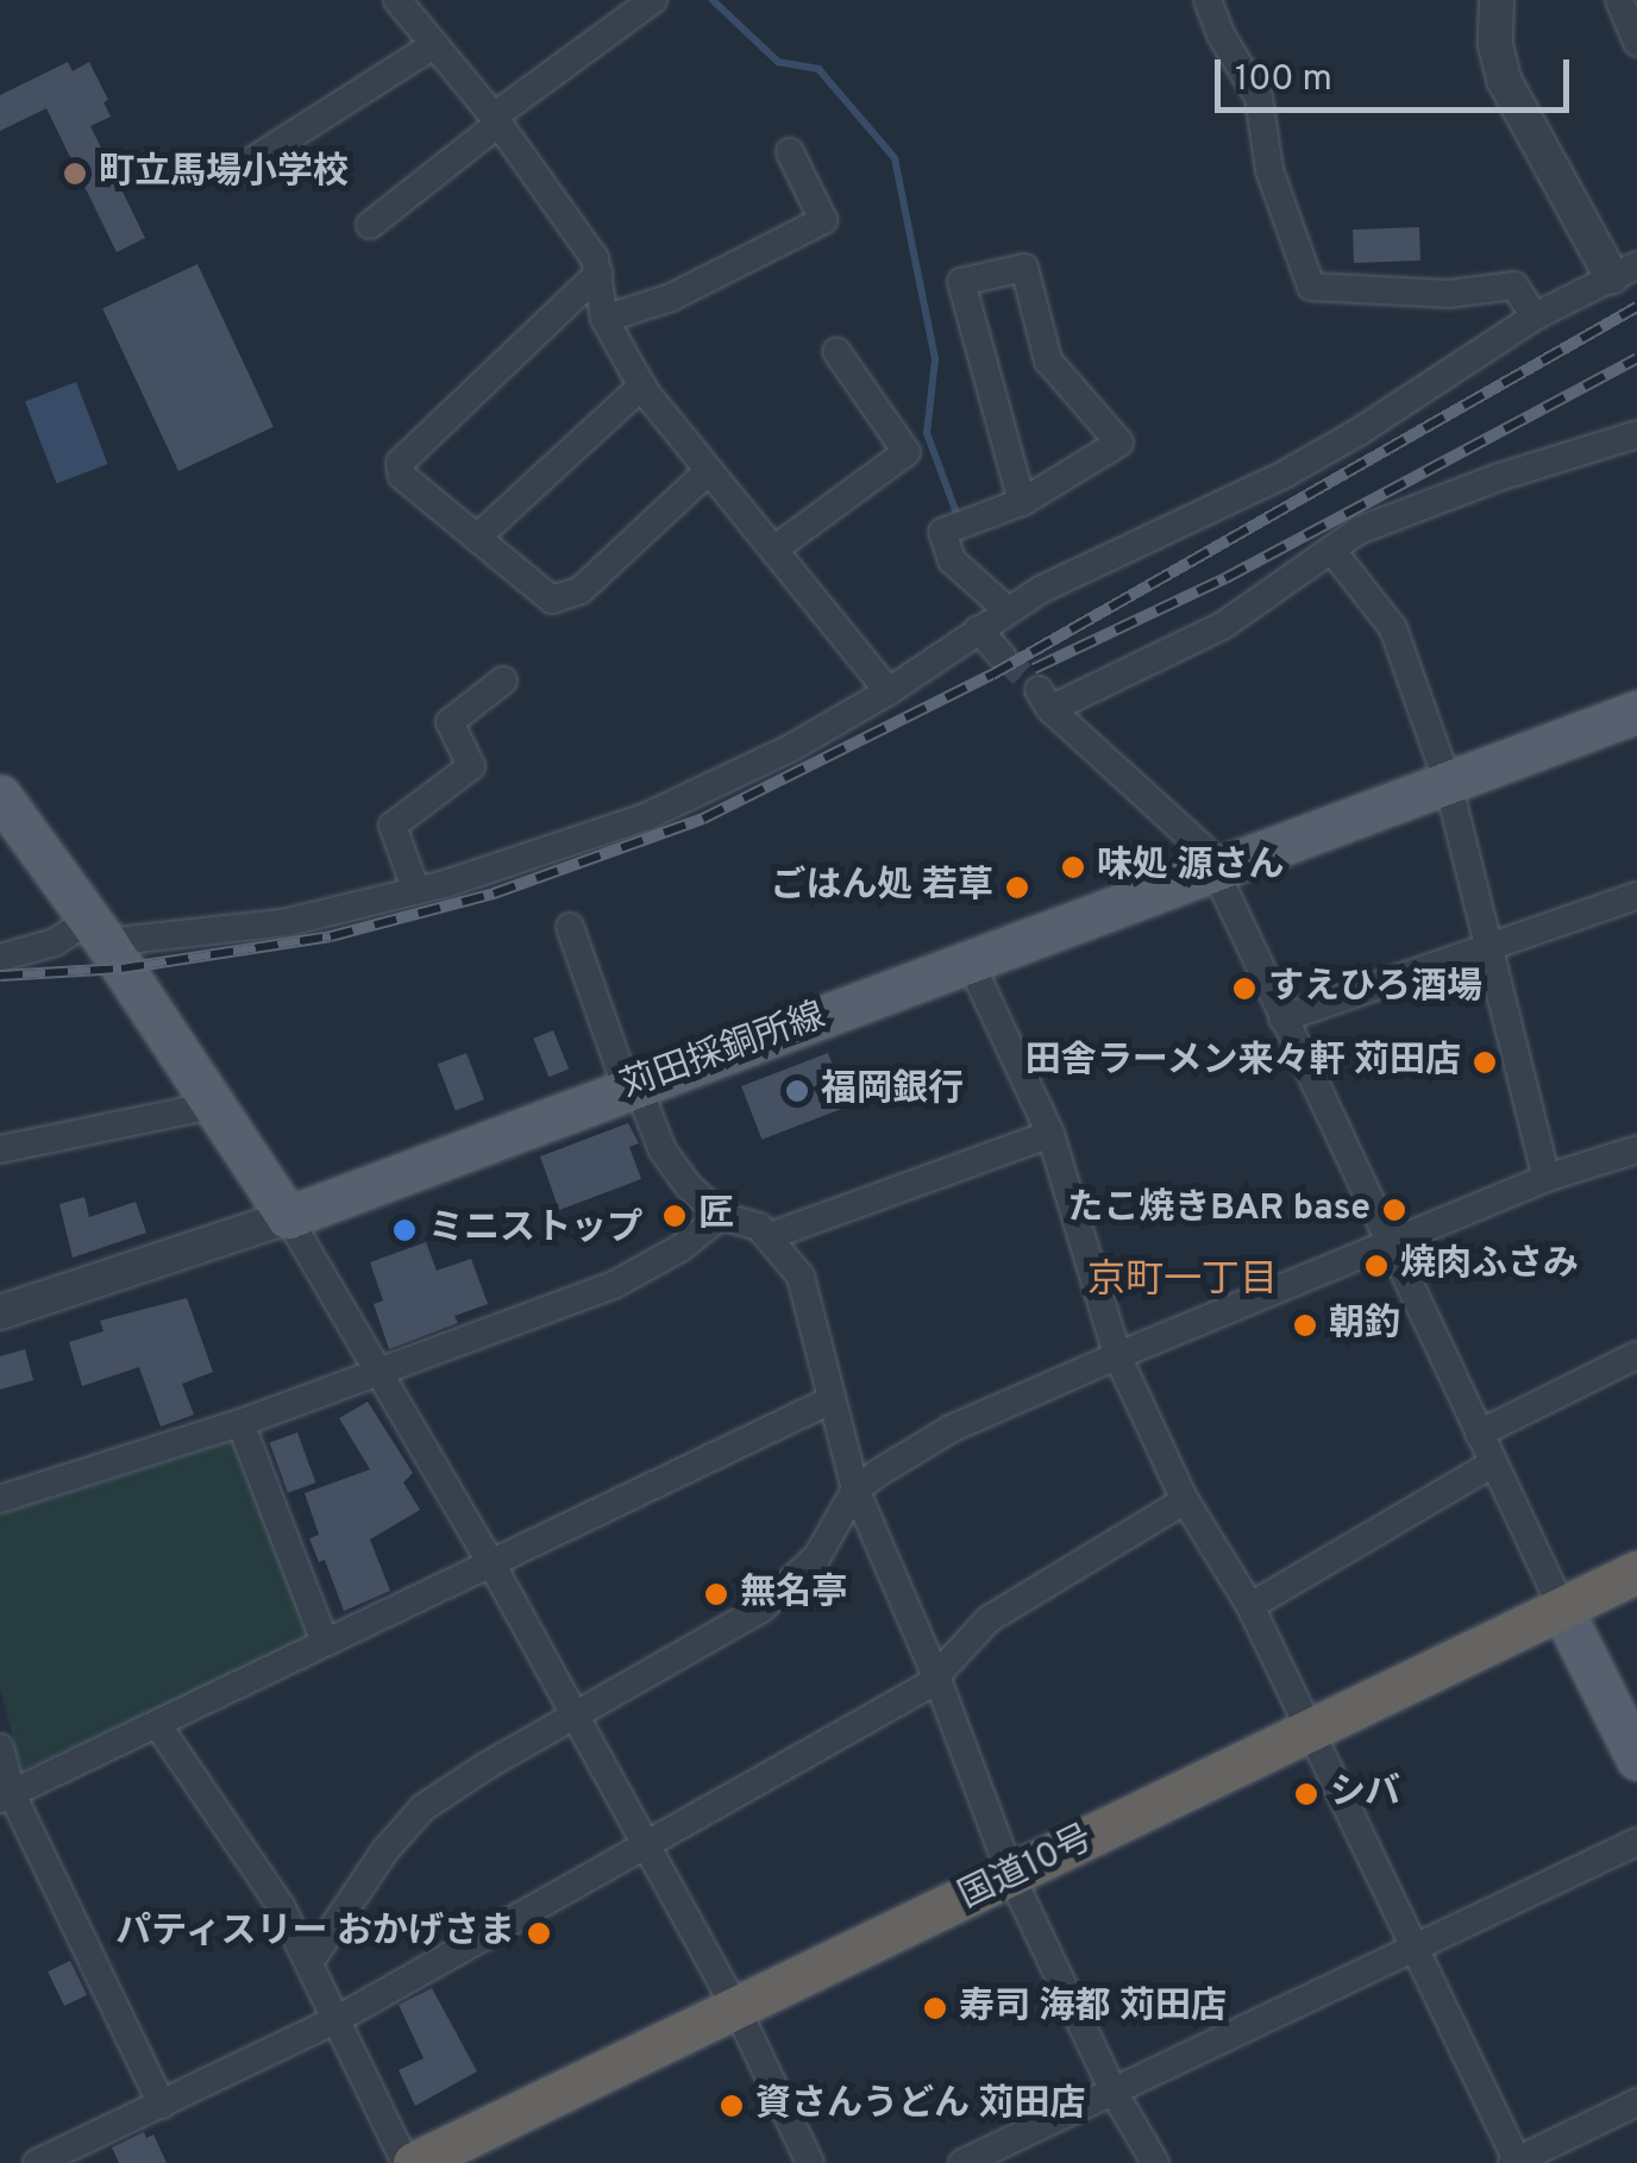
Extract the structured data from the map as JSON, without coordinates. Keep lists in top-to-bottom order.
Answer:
{
  "streets": {
    "highway": ["国道10号"],
    "main road": ["苅田採銅所線"]
  },
  "districts": ["京町一丁目"],
  "places": [
    "町立馬場小学校",
    "味処 源さん",
    "ごはん処 若草",
    "すえひろ酒場",
    "田舎ラーメン来々軒 苅田店",
    "福岡銀行",
    "たこ焼きBAR base",
    "匠",
    "ミニストップ",
    "焼肉ふさみ",
    "朝釣",
    "無名亭",
    "シバ",
    "パティスリー おかげさま",
    "寿司 海都 苅田店",
    "資さんうどん 苅田店"
  ],
  "scale_bar": "100 m"
}
